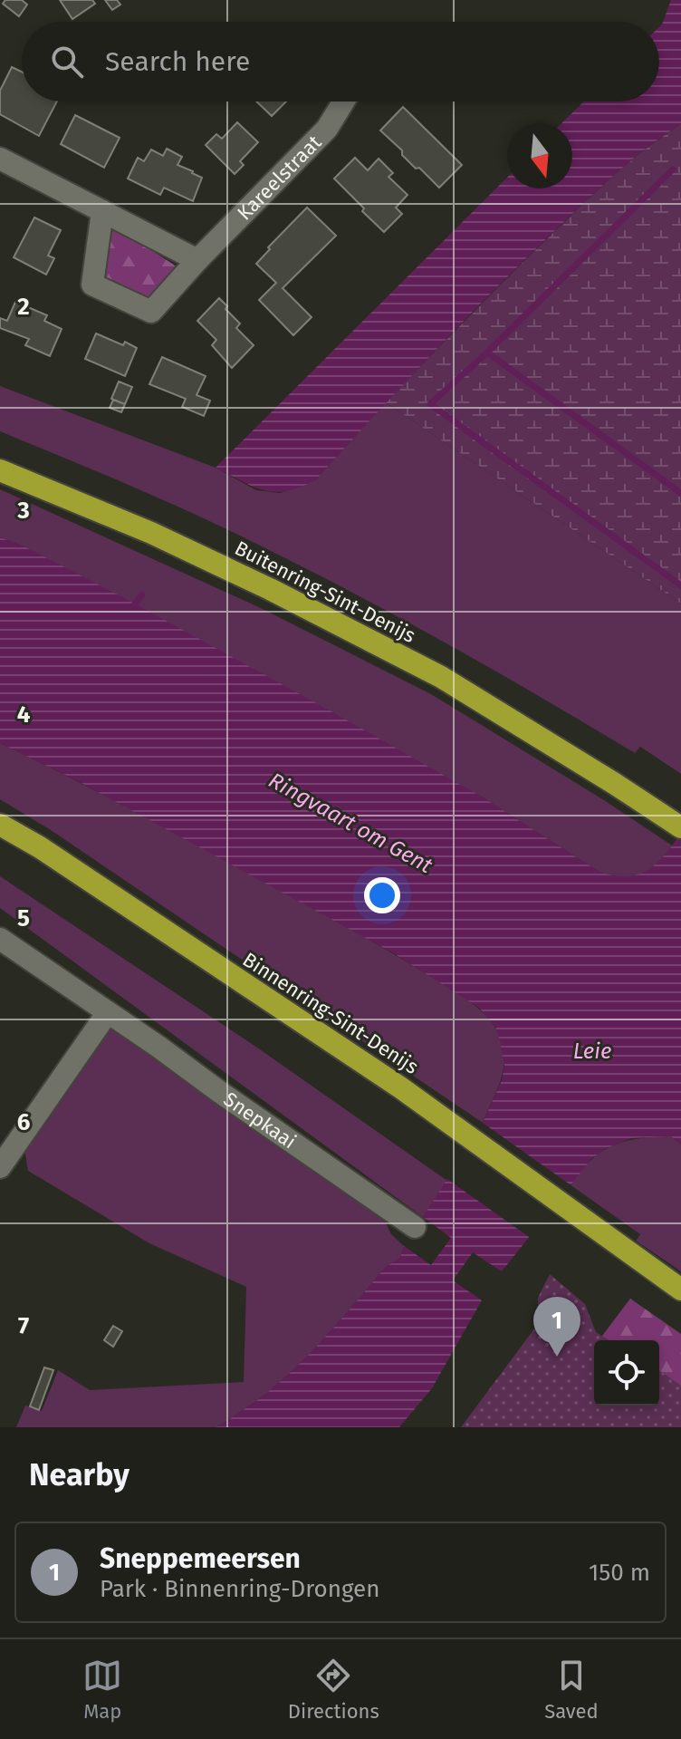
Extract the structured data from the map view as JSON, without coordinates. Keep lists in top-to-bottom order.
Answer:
{
  "streets": {
    "highway": ["Buitenring-Sint-Denijs", "Binnenring-Sint-Denijs"],
    "street": ["Kareelstraat", "Snepkaai"]
  },
  "water": ["Ringvaart om Gent", "Leie"],
  "north": "bottom",
  "page": {
    "search": "Search here",
    "pins": "1",
    "heading": "Nearby",
    "list": [
      {
        "mark": "1",
        "name": "Sneppemeersen",
        "note": "Park · Binnenring-Drongen",
        "value": "150 m"
      }
    ],
    "nav": ["Map", "Directions", "Saved"]
  },
  "grid": {
    "rows": [
      "2",
      "3",
      "4",
      "5",
      "6",
      "7"
    ]
  }
}
